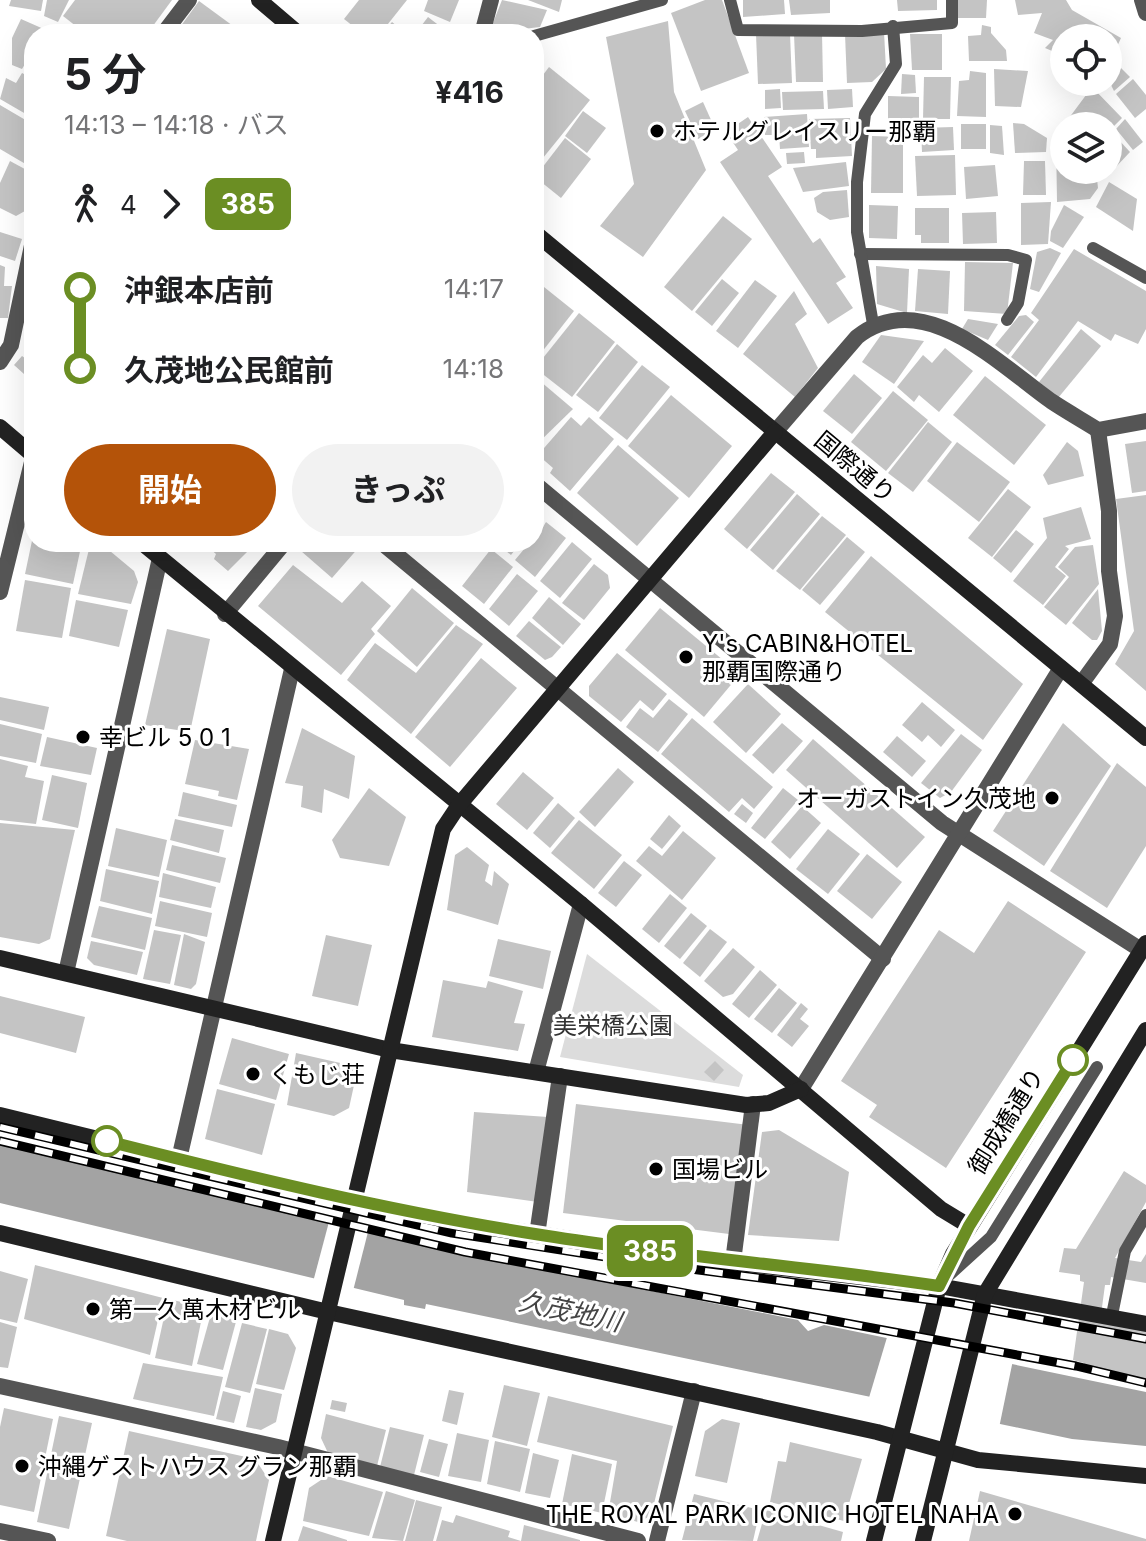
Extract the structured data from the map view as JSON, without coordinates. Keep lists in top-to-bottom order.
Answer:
{
  "streets": {
    "street": ["国際通り", "御成橋通り"]
  },
  "water": ["久茂地川"],
  "parks": ["美栄橋公園"],
  "places": [
    "ホテルグレイスリー那覇",
    "Y's CABIN&HOTEL 那覇国際通り",
    "幸ビル 5 0 1",
    "オーガストイン久茂地",
    "くもじ荘",
    "国場ビル",
    "第一久萬木材ビル",
    "沖縄ゲストハウス グラン那覇",
    "THE ROYAL PARK ICONIC HOTEL NAHA"
  ],
  "lines": ["bus line 385"],
  "page": {
    "on_map": "385",
    "heading": ["5 分", "14:13 – 14:18 · バス", "¥416"],
    "legs": ["4", "385"],
    "list": [
      {
        "name": "沖銀本店前",
        "value": "14:17"
      },
      {
        "name": "久茂地公民館前",
        "value": "14:18"
      }
    ],
    "buttons": ["開始", "きっぷ"]
  }
}
